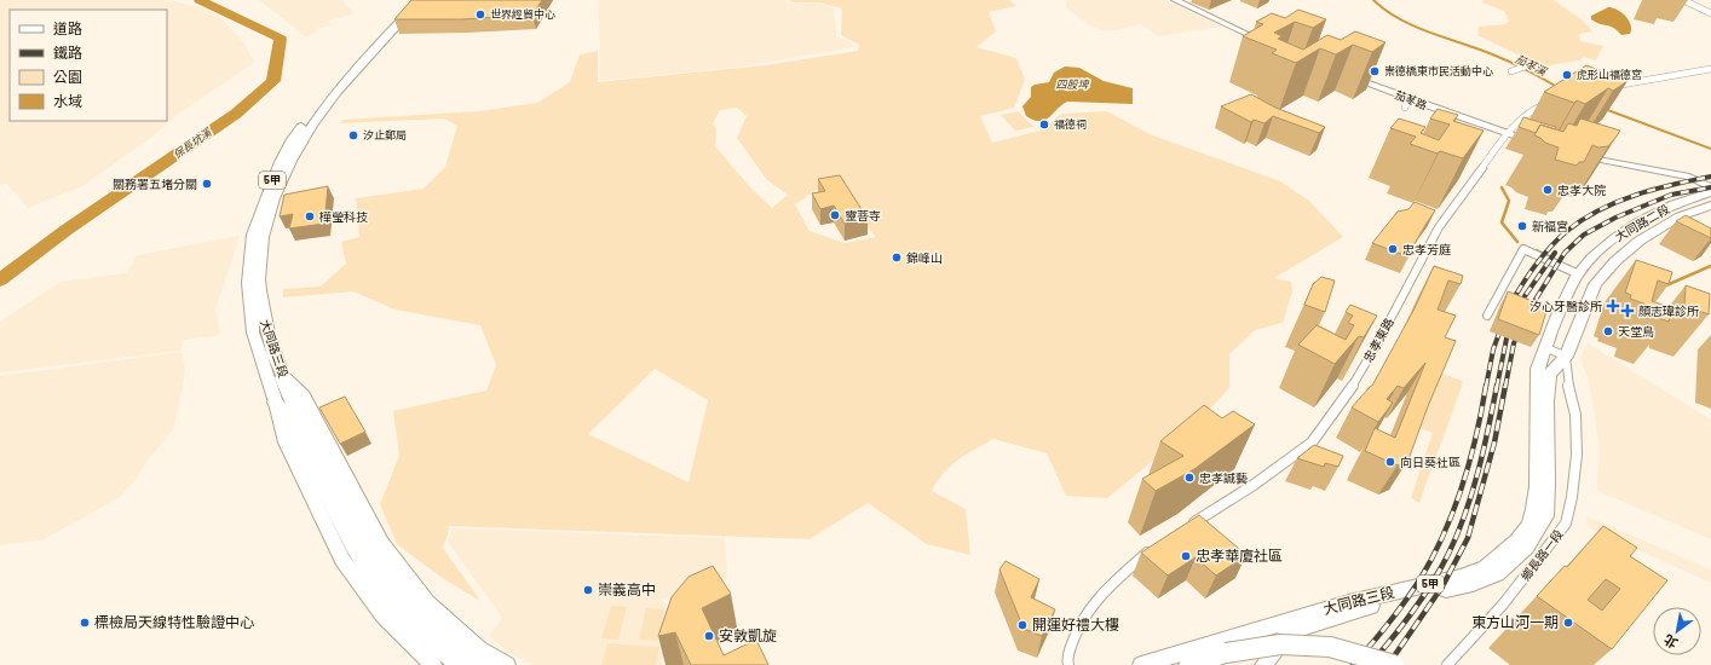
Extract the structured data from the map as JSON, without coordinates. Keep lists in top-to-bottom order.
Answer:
{
  "streets": {
    "main road": ["5甲", "大同路二段", "大同路三段"],
    "street": ["茄苳路", "忠孝東路", "鄉長路一段"]
  },
  "crossings": [
    ["茄苳路", "忠孝東路"],
    ["大同路二段", "大同路三段"],
    ["大同路二段", "鄉長路一段"],
    ["大同路三段", "鄉長路一段"]
  ],
  "water": ["茄苳溪", "四股埤", "保長坑溪"],
  "places": {
    "other": [
      "世界經貿中心",
      "崇德橋東市民活動中心",
      "虎形山福德宮",
      "福德祠",
      "汐止郵局",
      "關務署五堵分關",
      "忠孝大院",
      "靈菩寺",
      "樺瑩科技",
      "新福宮",
      "忠孝芳庭",
      "錦峰山",
      "天堂鳥",
      "向日葵社區",
      "忠孝誠藝",
      "忠孝華廈社區",
      "崇義高中",
      "標檢局天線特性驗證中心",
      "東方山河一期",
      "開運好禮大樓",
      "安敦凱旋"
    ],
    "health": ["汐心牙醫診所", "顏志瑋診所"]
  },
  "legend": [
    "道路",
    "鐵路",
    "公園",
    "水域"
  ],
  "north": "bottom left"
}
